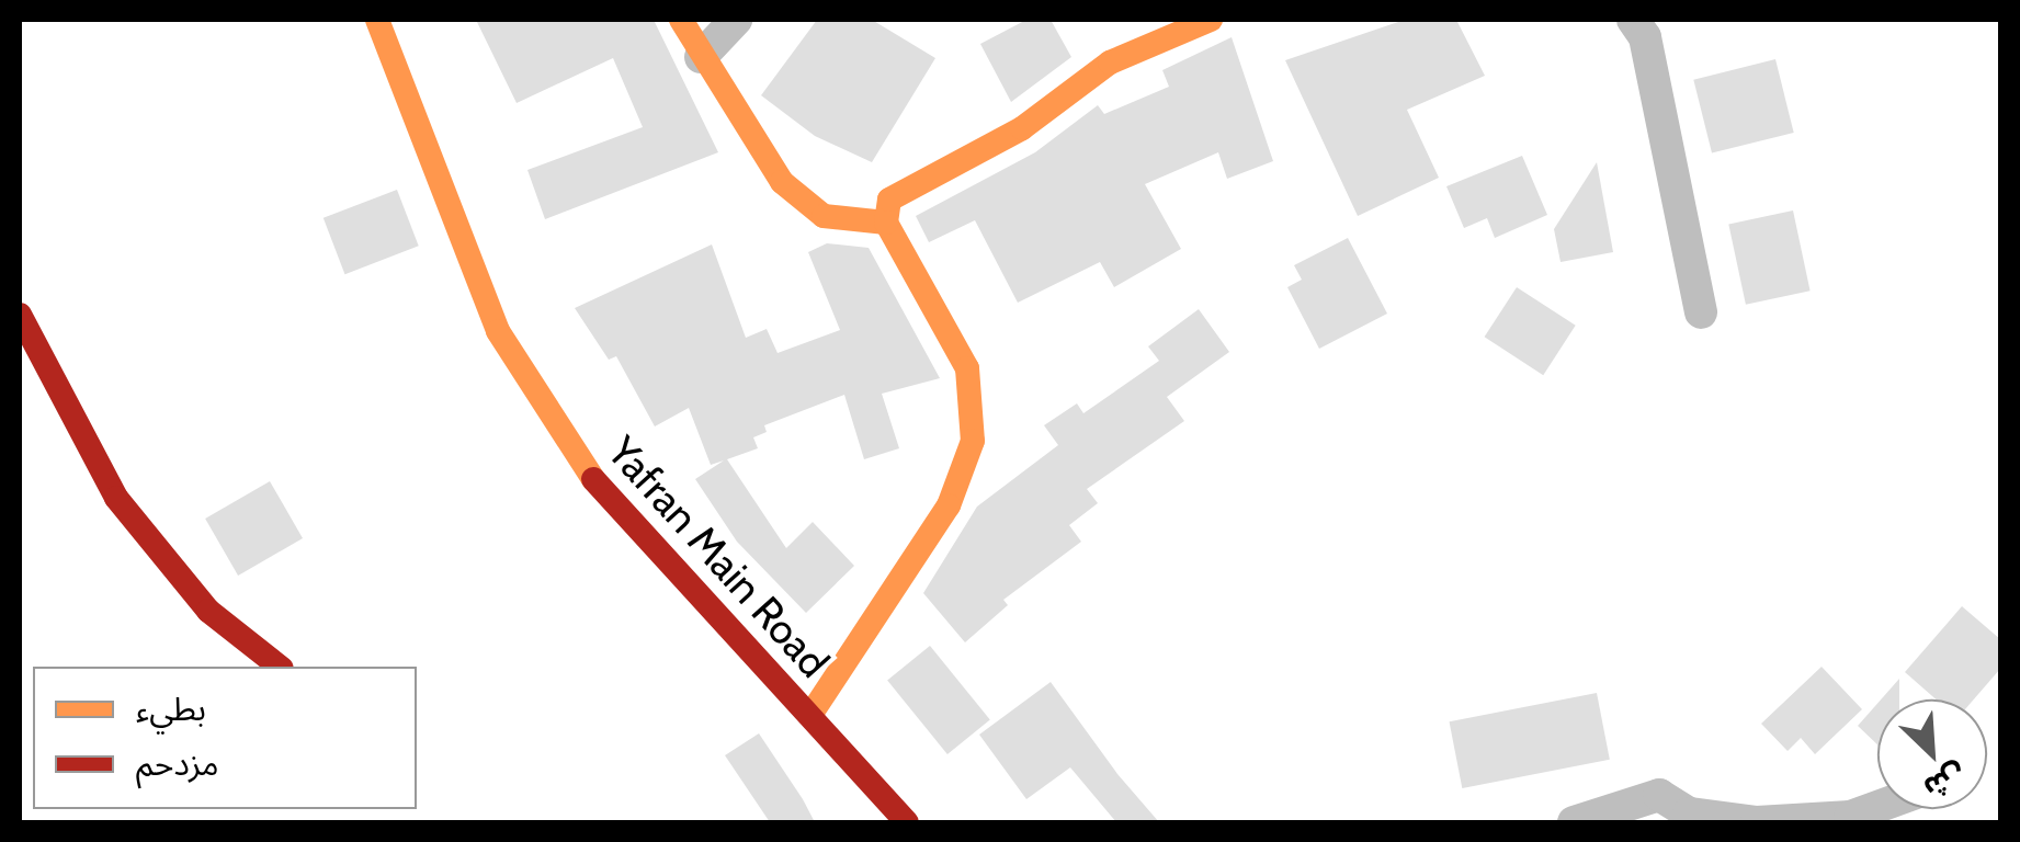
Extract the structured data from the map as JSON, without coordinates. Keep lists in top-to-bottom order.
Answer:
{
  "streets": {
    "street": ["Yafran Main Road"]
  },
  "legend": ["بطيء", "مزدحم"],
  "north": "bottom right"
}
